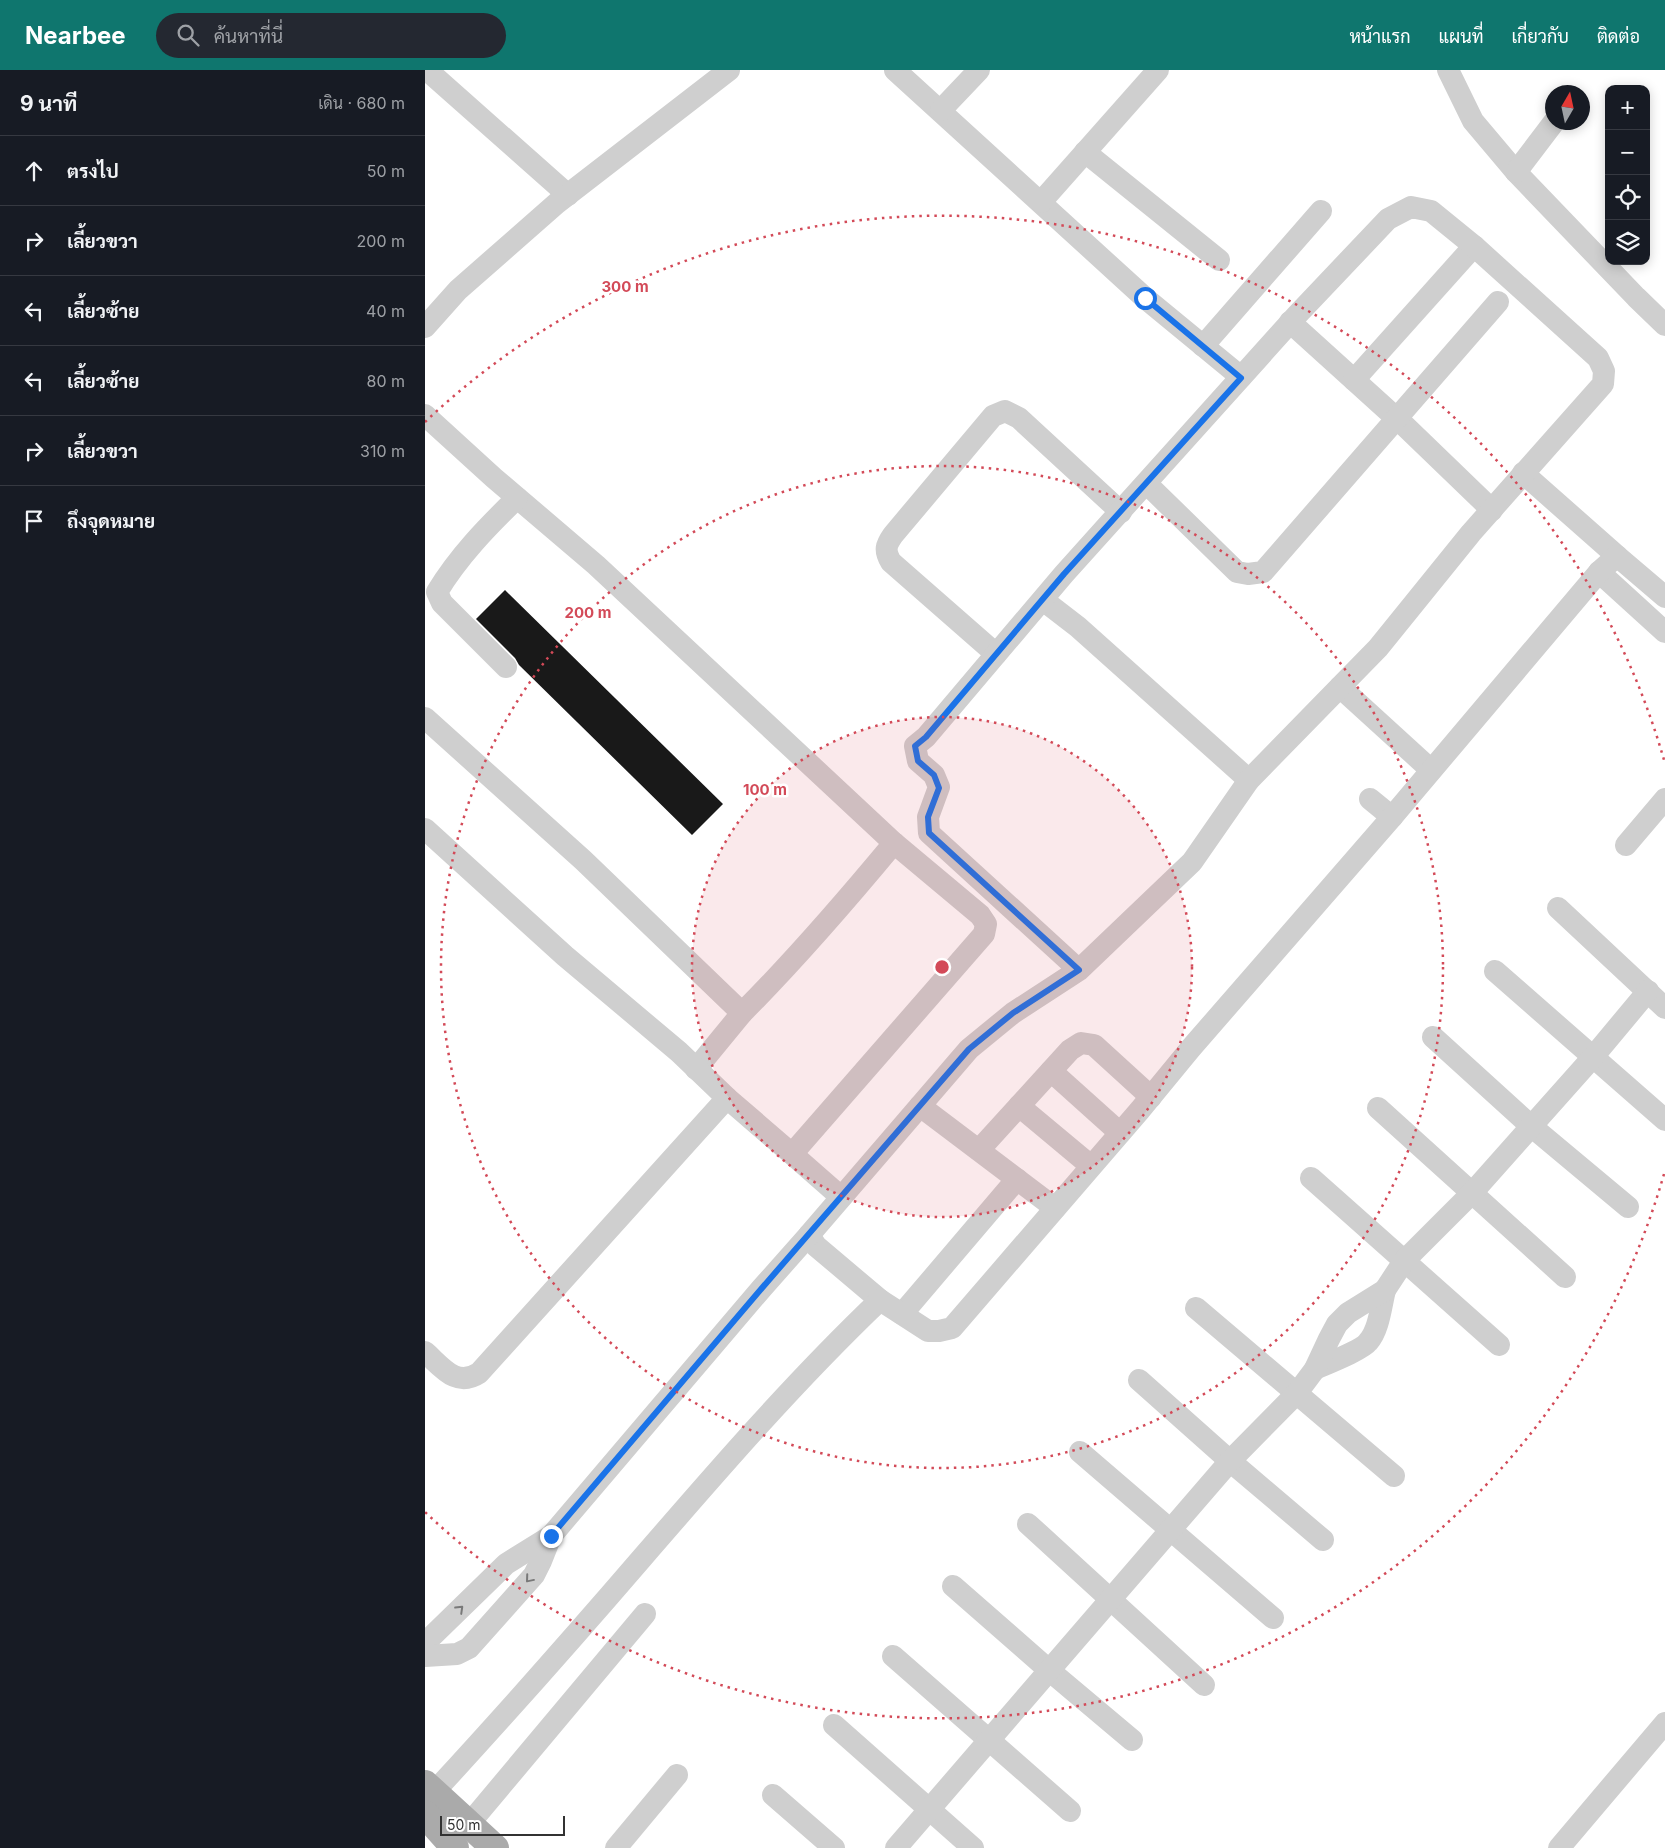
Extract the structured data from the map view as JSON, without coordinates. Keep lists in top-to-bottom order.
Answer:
{
  "scale_bar": "50 m",
  "north": "top",
  "page": {
    "header": "Nearbee",
    "search": "ค้นหาที่นี่",
    "nav": [
      "หน้าแรก",
      "แผนที่",
      "เกี่ยวกับ",
      "ติดต่อ"
    ],
    "heading": ["9 นาที", "เดิน · 680 m"],
    "map_buttons": ["+", "−"],
    "list": [
      ["ตรงไป", "50 m"],
      ["เลี้ยวขวา", "200 m"],
      ["เลี้ยวซ้าย", "40 m"],
      ["เลี้ยวซ้าย", "80 m"],
      ["เลี้ยวขวา", "310 m"],
      "ถึงจุดหมาย"
    ],
    "scale": "50 m"
  },
  "rings": ["300 m", "200 m", "100 m"]
}
